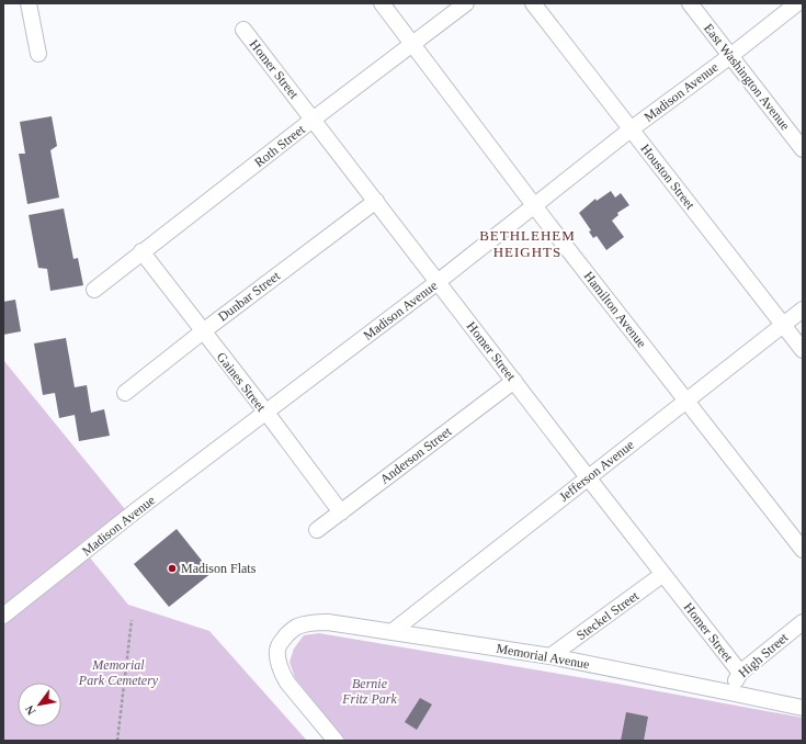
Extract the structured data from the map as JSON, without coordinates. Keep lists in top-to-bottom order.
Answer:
{
  "streets": {
    "street": [
      "Homer Street",
      "East Washington Avenue",
      "Madison Avenue",
      "Roth Street",
      "Houston Street",
      "Dunbar Street",
      "Hamilton Avenue",
      "Gaines Street",
      "Anderson Street",
      "Jefferson Avenue",
      "Steckel Street",
      "High Street",
      "Memorial Avenue"
    ]
  },
  "crossings": [
    ["Homer Street", "Madison Avenue"],
    ["Homer Street", "Roth Street"],
    ["Homer Street", "Dunbar Street"],
    ["Homer Street", "Anderson Street"],
    ["Homer Street", "Jefferson Avenue"],
    ["Homer Street", "Steckel Street"],
    ["Homer Street", "High Street"],
    ["East Washington Avenue", "Madison Avenue"],
    ["Madison Avenue", "Houston Street"],
    ["Madison Avenue", "Hamilton Avenue"],
    ["Madison Avenue", "Gaines Street"],
    ["Roth Street", "Hamilton Avenue"],
    ["Roth Street", "Gaines Street"],
    ["Houston Street", "Jefferson Avenue"],
    ["Dunbar Street", "Gaines Street"],
    ["Hamilton Avenue", "Jefferson Avenue"],
    ["Gaines Street", "Anderson Street"],
    ["Jefferson Avenue", "Memorial Avenue"],
    ["Steckel Street", "Memorial Avenue"],
    ["High Street", "Memorial Avenue"]
  ],
  "districts": ["BETHLEHEM HEIGHTS"],
  "parks": ["Memorial Park Cemetery", "Bernie Fritz Park"],
  "places": ["Madison Flats"],
  "north": "bottom left"
}
